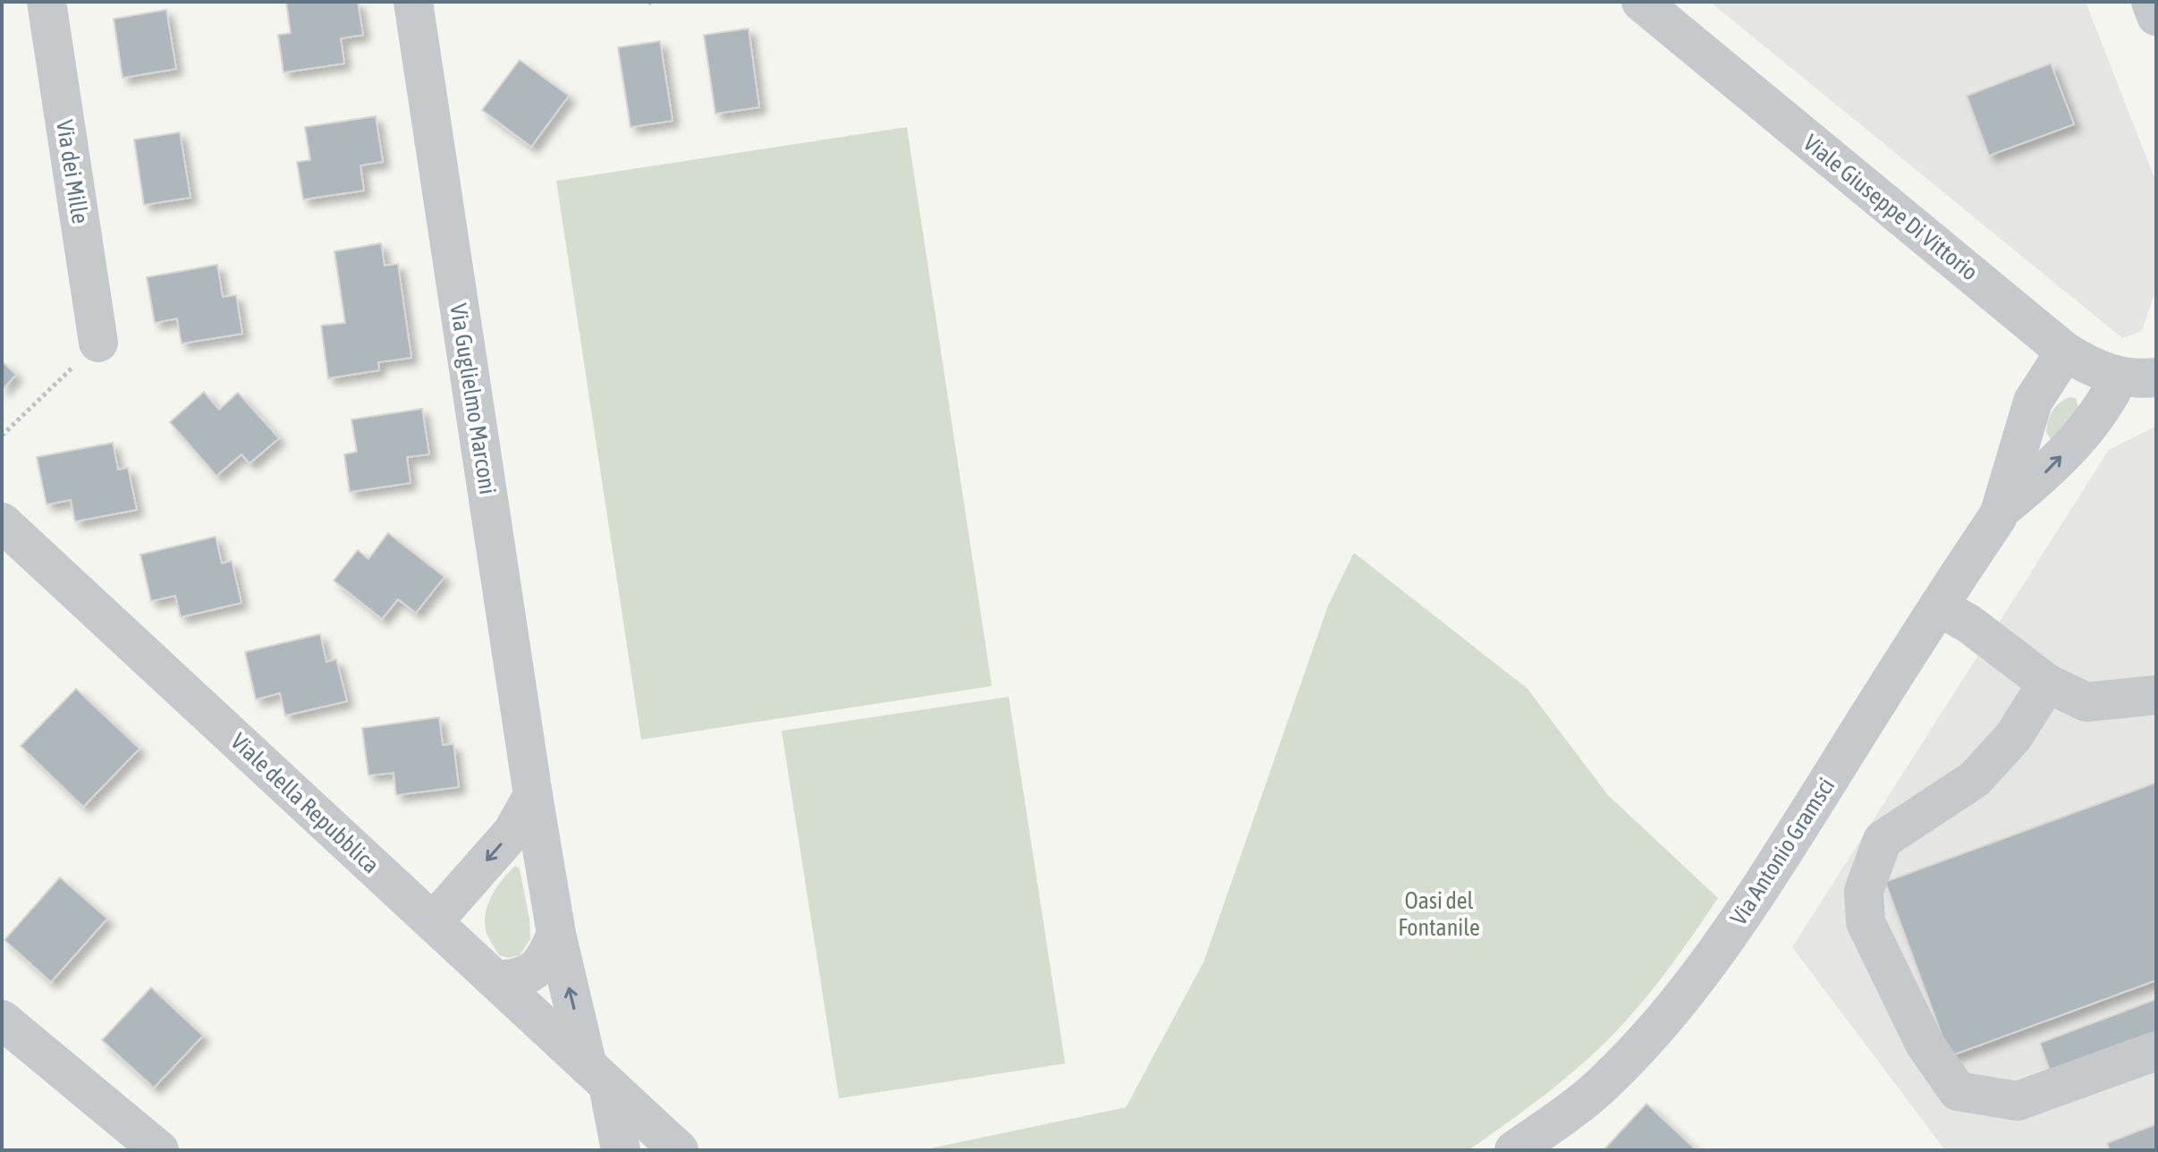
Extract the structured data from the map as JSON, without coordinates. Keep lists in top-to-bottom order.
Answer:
{
  "streets": {
    "street": [
      "Via dei Mille",
      "Viale Giuseppe Di Vittorio",
      "Via Guglielmo Marconi",
      "Viale della Repubblica",
      "Via Antonio Gramsci"
    ]
  },
  "crossings": [
    ["Viale Giuseppe Di Vittorio", "Via Antonio Gramsci"],
    ["Via Guglielmo Marconi", "Viale della Repubblica"]
  ],
  "parks": ["Oasi del Fontanile"]
}
